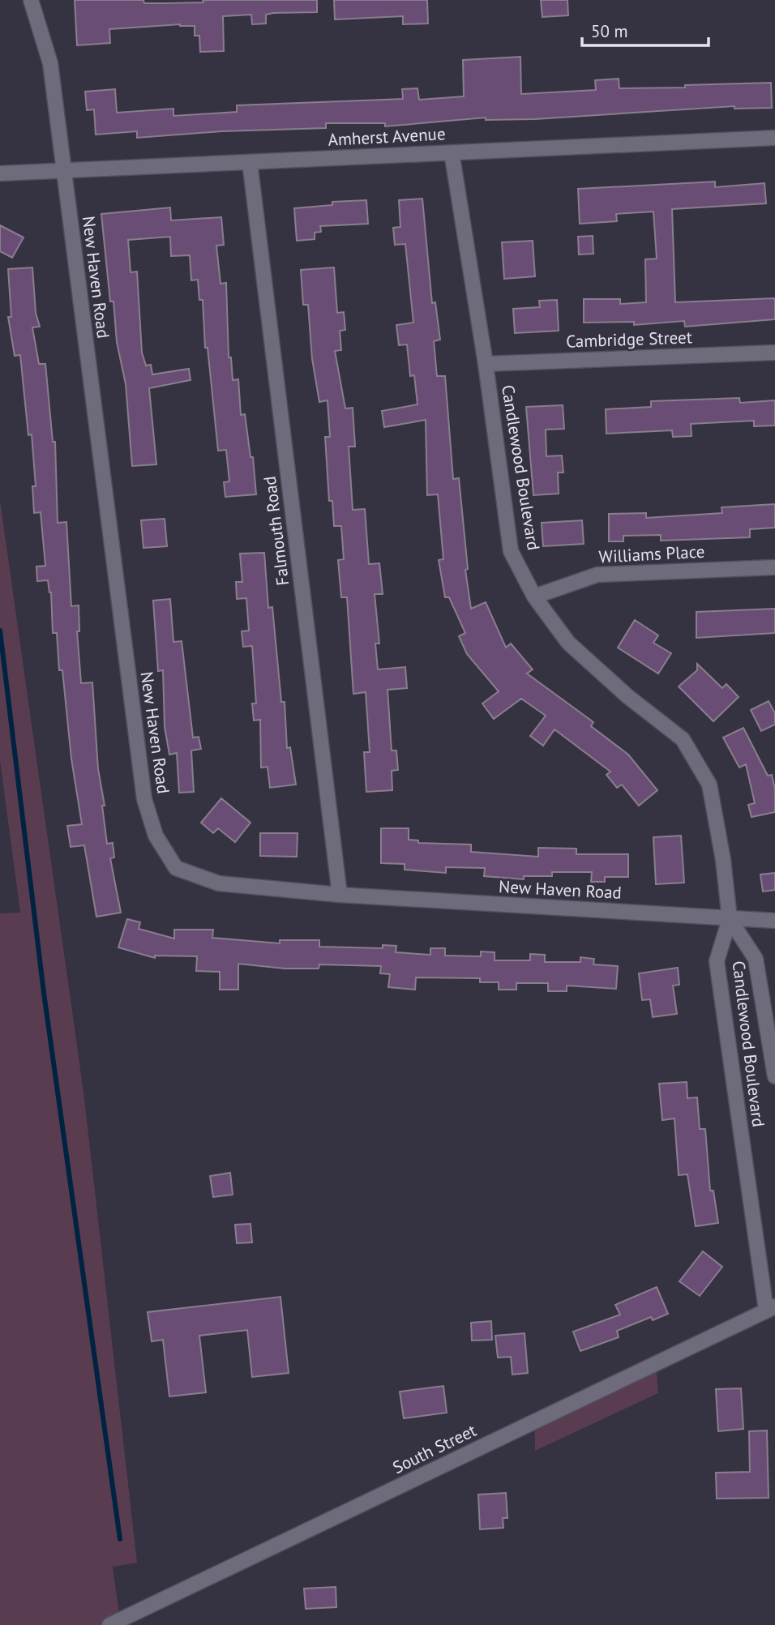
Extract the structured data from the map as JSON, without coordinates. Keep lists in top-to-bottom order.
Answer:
{
  "streets": {
    "street": [
      "Amherst Avenue",
      "New Haven Road",
      "Cambridge Street",
      "Candlewood Boulevard",
      "Falmouth Road",
      "Williams Place",
      "South Street"
    ]
  },
  "crossings": [
    ["Amherst Avenue", "New Haven Road"],
    ["Amherst Avenue", "Candlewood Boulevard"],
    ["Amherst Avenue", "Falmouth Road"],
    ["New Haven Road", "Candlewood Boulevard"],
    ["New Haven Road", "Falmouth Road"],
    ["Cambridge Street", "Candlewood Boulevard"],
    ["Candlewood Boulevard", "Williams Place"],
    ["Candlewood Boulevard", "South Street"]
  ],
  "scale_bar": "50 m"
}
